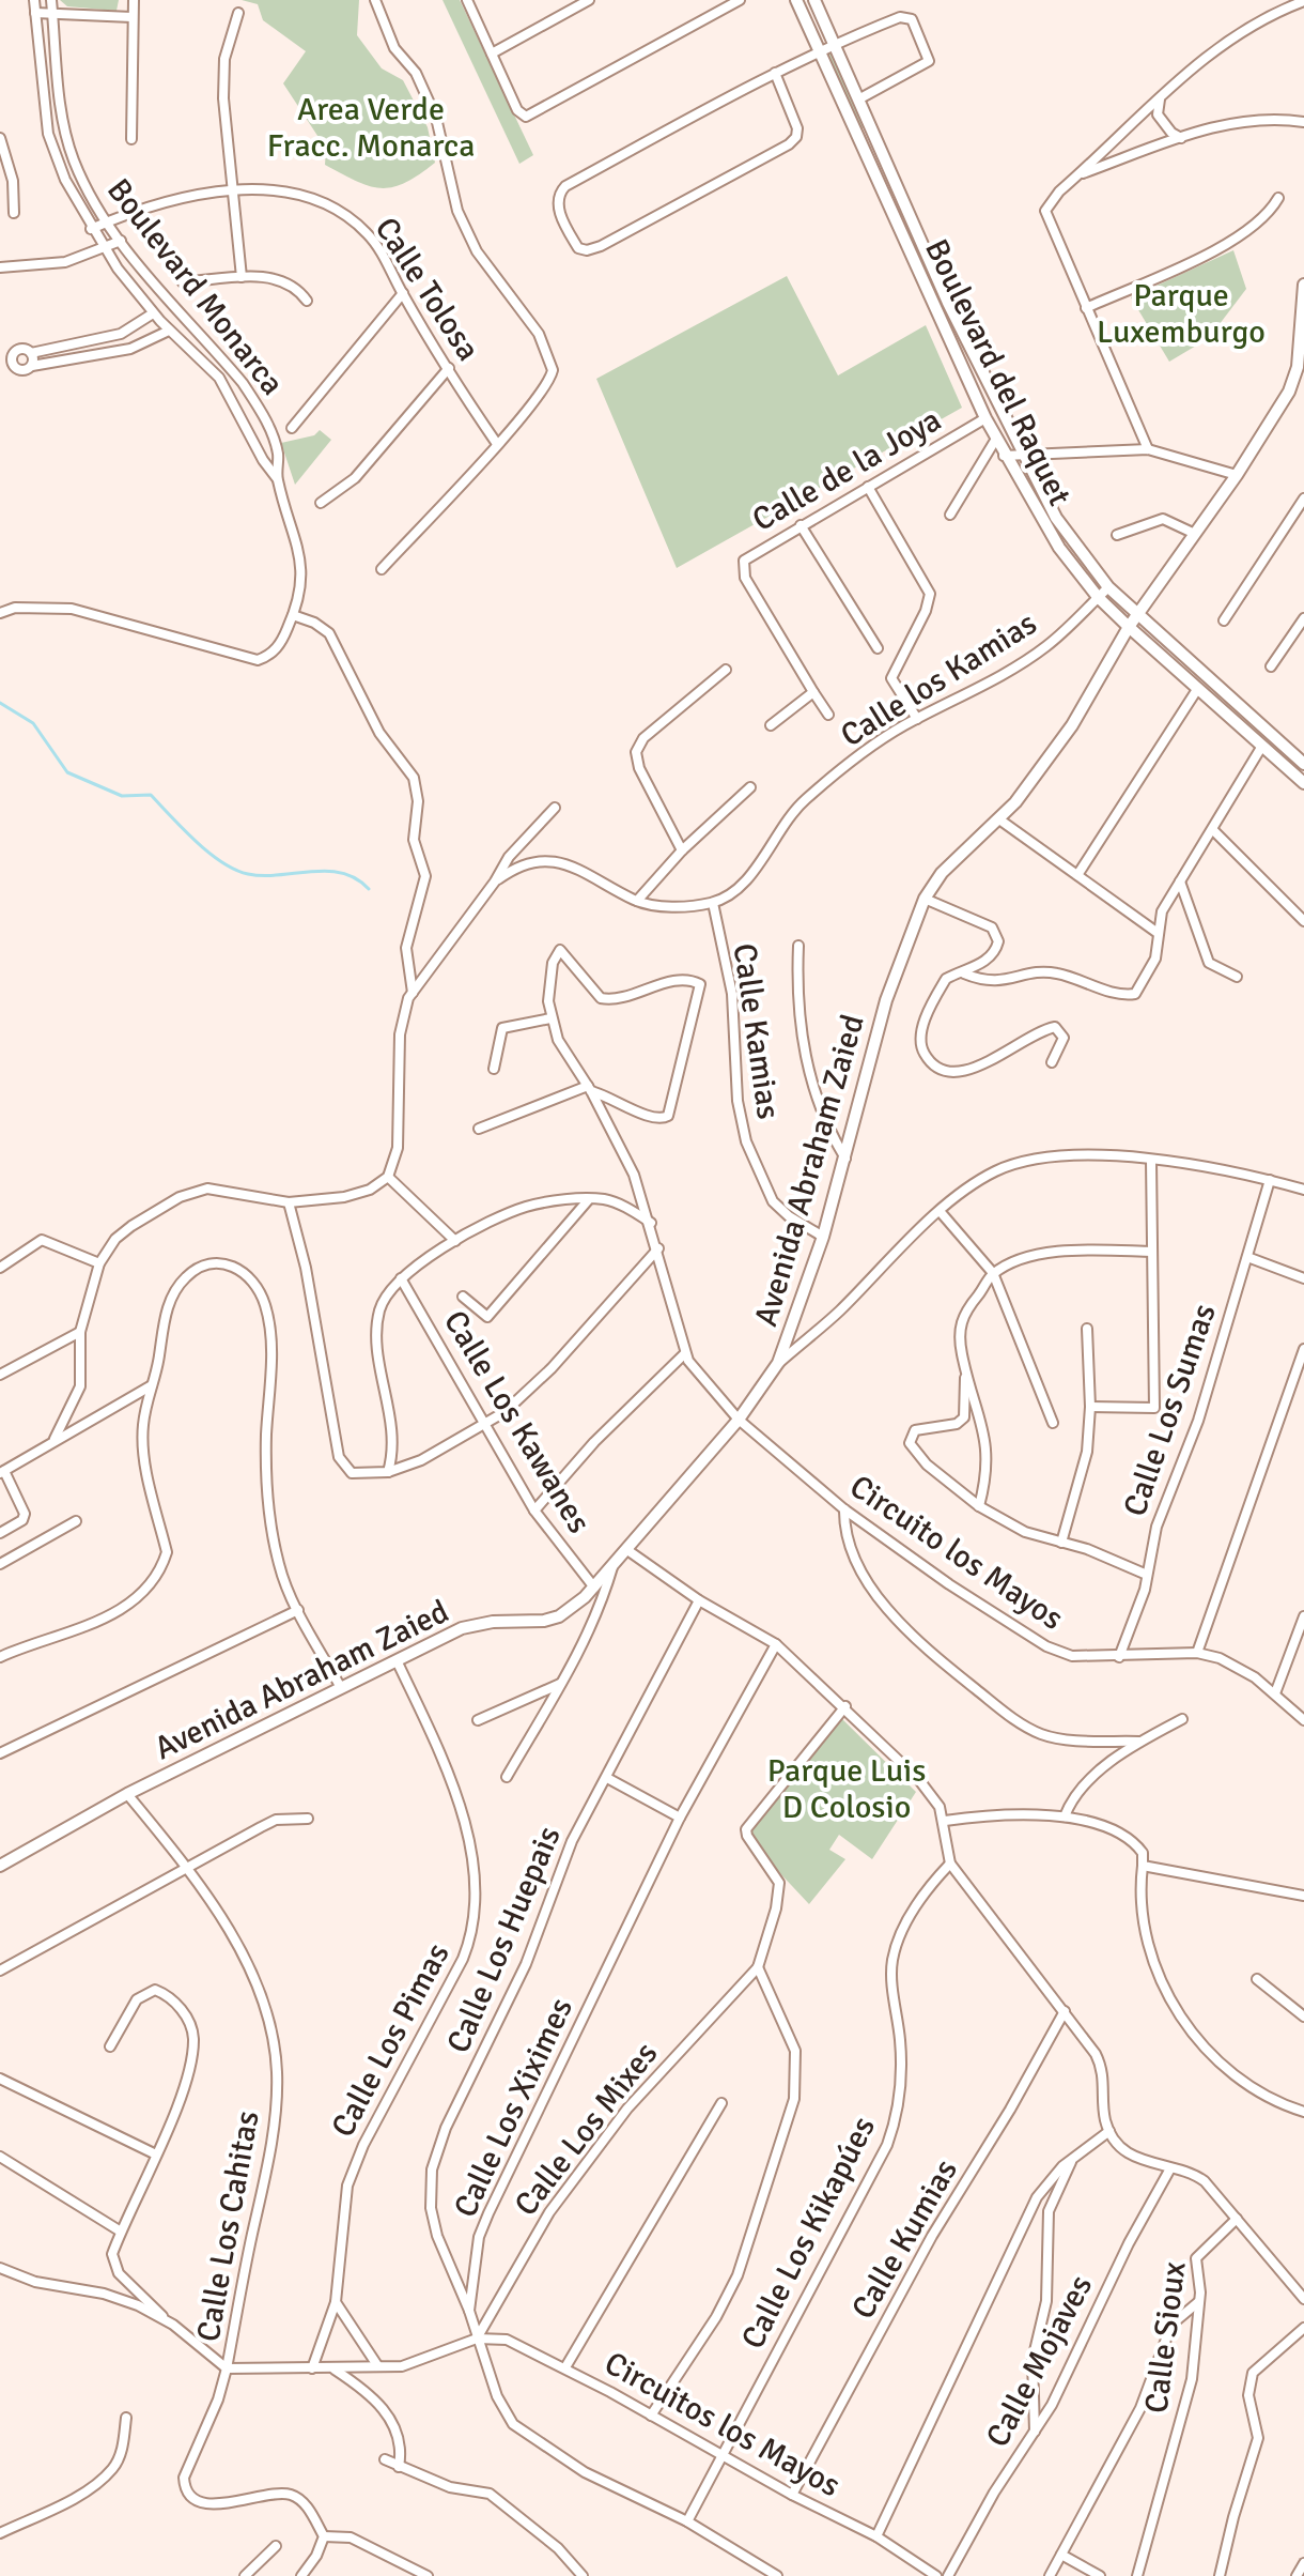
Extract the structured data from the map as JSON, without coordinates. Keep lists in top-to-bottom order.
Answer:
{
  "streets": {
    "street": [
      "Boulevard Monarca",
      "Calle Tolosa",
      "Boulevard del Raquet",
      "Calle de la Joya",
      "Calle los Kamias",
      "Calle Kamias",
      "Avenida Abraham Zaied",
      "Calle Los Sumas",
      "Calle Los Kawanes",
      "Circuito los Mayos",
      "Calle Los Huepais",
      "Calle Los Pimas",
      "Calle Los Xiximes",
      "Calle Los Mixes",
      "Calle Los Cahitas",
      "Calle Los Kikapúes",
      "Calle Kumias",
      "Calle Sioux",
      "Calle Mojaves",
      "Circuitos los Mayos"
    ]
  },
  "crossings": [
    ["Boulevard Monarca", "Calle Tolosa"],
    ["Boulevard del Raquet", "Calle de la Joya"],
    ["Boulevard del Raquet", "Calle los Kamias"],
    ["Boulevard del Raquet", "Avenida Abraham Zaied"],
    ["Calle los Kamias", "Calle Kamias"],
    ["Calle Kamias", "Avenida Abraham Zaied"],
    ["Avenida Abraham Zaied", "Calle Los Kawanes"],
    ["Avenida Abraham Zaied", "Circuito los Mayos"],
    ["Avenida Abraham Zaied", "Calle Los Pimas"],
    ["Avenida Abraham Zaied", "Calle Los Cahitas"],
    ["Calle Los Sumas", "Circuito los Mayos"],
    ["Calle Los Huepais", "Calle Los Xiximes"],
    ["Calle Los Xiximes", "Calle Los Mixes"],
    ["Calle Los Xiximes", "Calle Los Kikapúes"],
    ["Calle Los Xiximes", "Circuitos los Mayos"],
    ["Calle Los Mixes", "Circuitos los Mayos"],
    ["Calle Los Kikapúes", "Circuitos los Mayos"],
    ["Calle Kumias", "Circuitos los Mayos"]
  ],
  "parks": ["Area Verde Fracc. Monarca", "Parque Luxemburgo", "Parque Luis D Colosio"]
}
